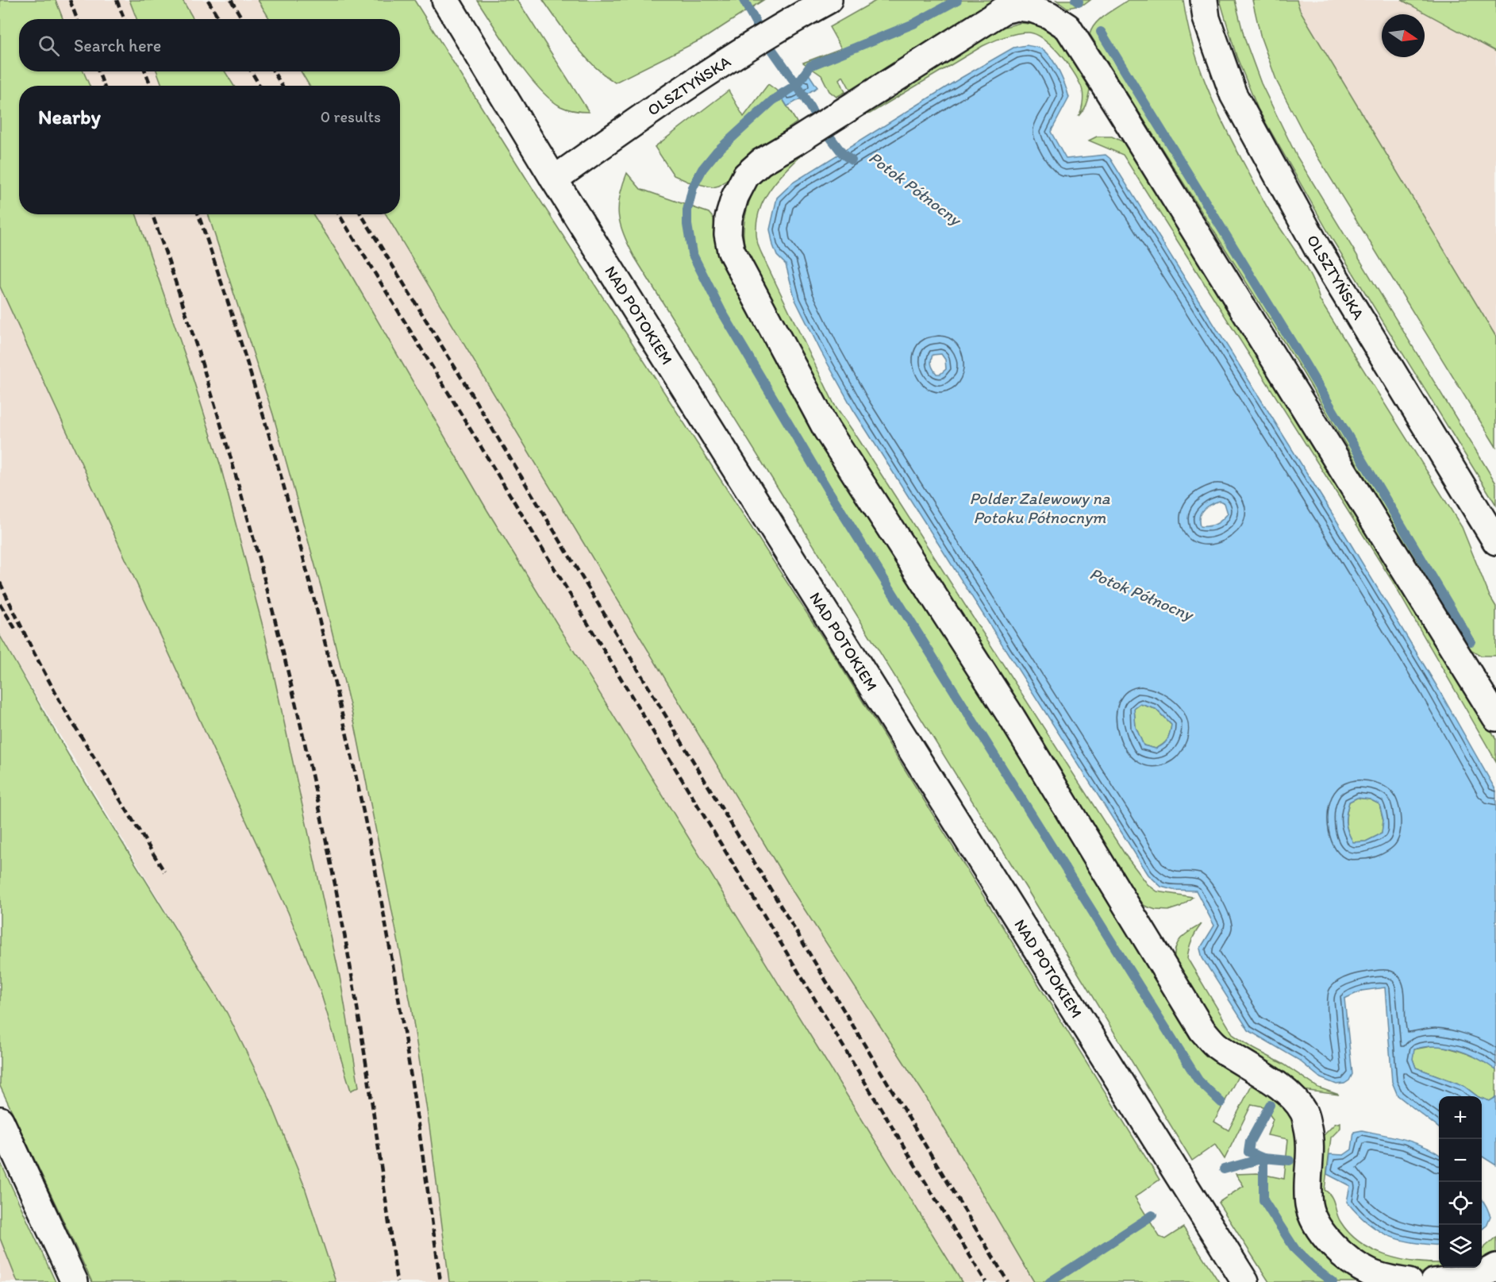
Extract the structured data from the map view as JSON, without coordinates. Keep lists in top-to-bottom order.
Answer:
{
  "streets": {
    "street": ["OLSZTYŃSKA", "NAD POTOKIEM"]
  },
  "crossings": [
    ["OLSZTYŃSKA", "NAD POTOKIEM"]
  ],
  "water": ["Potok Północny", "Polder Zalewowy na Potoku Północnym"],
  "north": "right",
  "page": {
    "search": "Search here",
    "heading": ["Nearby", "0 results"],
    "map_buttons": ["+", "−"]
  }
}
